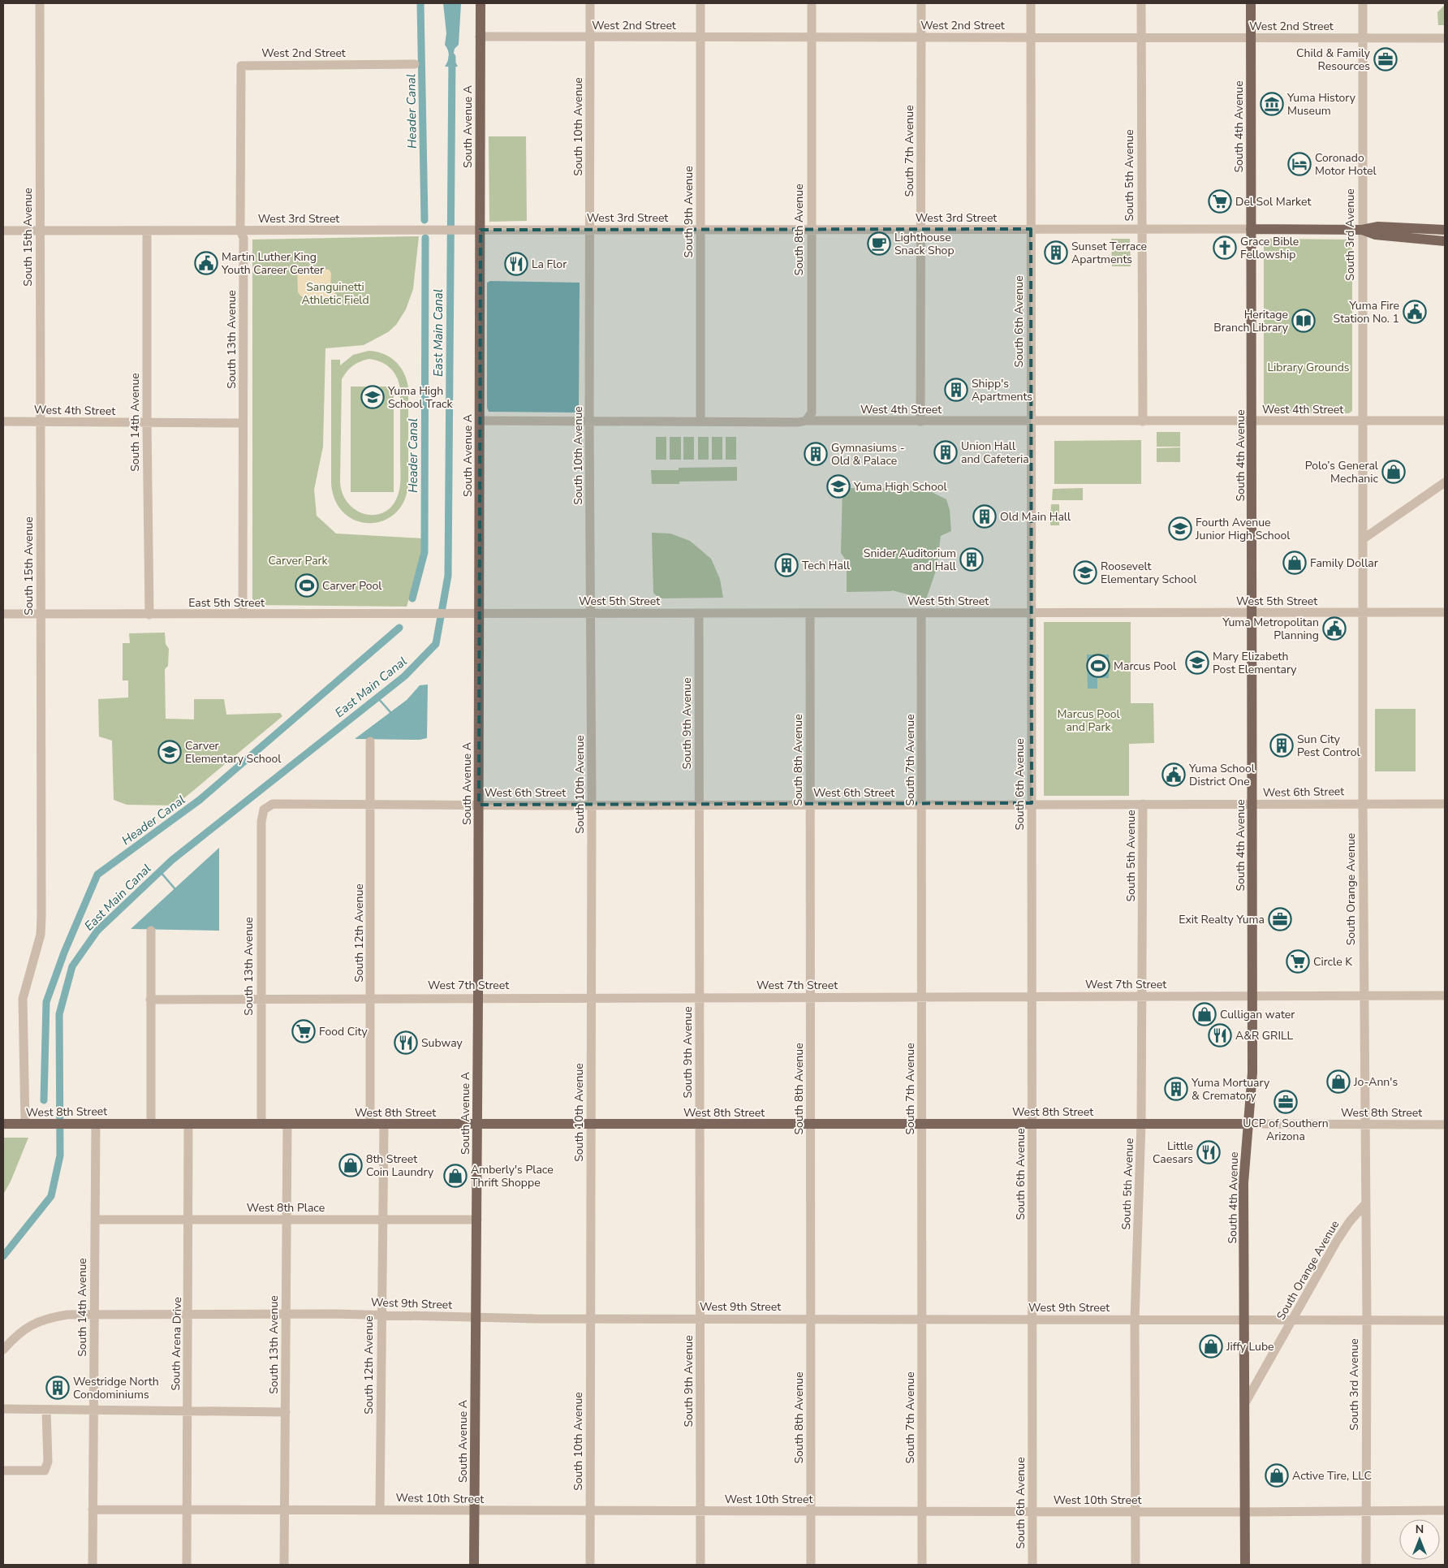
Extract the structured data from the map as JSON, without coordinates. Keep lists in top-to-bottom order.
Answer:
{
  "streets": {
    "main road": ["South Avenue A", "South 4th Avenue", "West 8th Street"],
    "street": [
      "West 2nd Street",
      "South 10th Avenue",
      "South 7th Avenue",
      "South 5th Avenue",
      "South 9th Avenue",
      "West 3rd Street",
      "South 8th Avenue",
      "South 3rd Avenue",
      "South 15th Avenue",
      "South 6th Avenue",
      "South 13th Avenue",
      "West 4th Street",
      "South 14th Avenue",
      "West 5th Street",
      "East 5th Street",
      "West 6th Street",
      "South Orange Avenue",
      "South 12th Avenue",
      "West 7th Street",
      "West 8th Place",
      "West 9th Street",
      "South Arena Drive",
      "West 10th Street"
    ]
  },
  "crossings": [
    ["West 2nd Street", "South Avenue A"],
    ["West 2nd Street", "South 10th Avenue"],
    ["West 2nd Street", "South 4th Avenue"],
    ["West 2nd Street", "South 7th Avenue"],
    ["West 2nd Street", "South 5th Avenue"],
    ["West 2nd Street", "South 9th Avenue"],
    ["West 2nd Street", "South 8th Avenue"],
    ["West 2nd Street", "South 3rd Avenue"],
    ["West 2nd Street", "South 6th Avenue"],
    ["West 2nd Street", "South 13th Avenue"],
    ["South Avenue A", "West 3rd Street"],
    ["South Avenue A", "West 4th Street"],
    ["South Avenue A", "West 5th Street"],
    ["South Avenue A", "West 6th Street"],
    ["South Avenue A", "West 7th Street"],
    ["South Avenue A", "West 8th Street"],
    ["South Avenue A", "West 8th Place"],
    ["South Avenue A", "West 9th Street"],
    ["South Avenue A", "West 10th Street"],
    ["South 10th Avenue", "West 3rd Street"],
    ["South 10th Avenue", "West 4th Street"],
    ["South 10th Avenue", "West 5th Street"],
    ["South 10th Avenue", "West 6th Street"],
    ["South 10th Avenue", "West 7th Street"],
    ["South 10th Avenue", "West 8th Street"],
    ["South 10th Avenue", "West 9th Street"],
    ["South 10th Avenue", "West 10th Street"],
    ["South 4th Avenue", "West 3rd Street"],
    ["South 4th Avenue", "West 4th Street"],
    ["South 4th Avenue", "West 5th Street"],
    ["South 4th Avenue", "West 6th Street"],
    ["South 4th Avenue", "South Orange Avenue"],
    ["South 4th Avenue", "West 7th Street"],
    ["South 4th Avenue", "West 8th Street"],
    ["South 4th Avenue", "West 9th Street"],
    ["South 4th Avenue", "West 10th Street"],
    ["South 7th Avenue", "West 3rd Street"],
    ["South 7th Avenue", "West 4th Street"],
    ["South 7th Avenue", "West 5th Street"],
    ["South 7th Avenue", "West 6th Street"],
    ["South 7th Avenue", "West 7th Street"],
    ["South 7th Avenue", "West 8th Street"],
    ["South 7th Avenue", "West 9th Street"],
    ["South 7th Avenue", "West 10th Street"],
    ["South 5th Avenue", "West 3rd Street"],
    ["South 5th Avenue", "West 4th Street"],
    ["South 5th Avenue", "West 6th Street"],
    ["South 5th Avenue", "West 7th Street"],
    ["South 5th Avenue", "West 8th Street"],
    ["South 5th Avenue", "West 9th Street"],
    ["South 5th Avenue", "West 10th Street"],
    ["South 9th Avenue", "West 3rd Street"],
    ["South 9th Avenue", "West 4th Street"],
    ["South 9th Avenue", "West 5th Street"],
    ["South 9th Avenue", "West 6th Street"],
    ["South 9th Avenue", "West 7th Street"],
    ["South 9th Avenue", "West 8th Street"],
    ["South 9th Avenue", "West 9th Street"],
    ["South 9th Avenue", "West 10th Street"],
    ["West 3rd Street", "South 8th Avenue"],
    ["West 3rd Street", "South 15th Avenue"],
    ["West 3rd Street", "South 6th Avenue"],
    ["West 3rd Street", "South 13th Avenue"],
    ["West 3rd Street", "South 14th Avenue"],
    ["South 8th Avenue", "West 4th Street"],
    ["South 8th Avenue", "West 5th Street"],
    ["South 8th Avenue", "West 6th Street"],
    ["South 8th Avenue", "West 7th Street"],
    ["South 8th Avenue", "West 8th Street"],
    ["South 8th Avenue", "West 9th Street"],
    ["South 8th Avenue", "West 10th Street"],
    ["South 3rd Avenue", "West 4th Street"],
    ["South 3rd Avenue", "South Orange Avenue"],
    ["South 3rd Avenue", "West 9th Street"],
    ["South 3rd Avenue", "West 10th Street"],
    ["South 15th Avenue", "West 4th Street"],
    ["South 15th Avenue", "East 5th Street"],
    ["South 15th Avenue", "West 8th Street"],
    ["South 6th Avenue", "West 4th Street"],
    ["South 6th Avenue", "West 5th Street"],
    ["South 6th Avenue", "West 6th Street"],
    ["South 6th Avenue", "West 7th Street"],
    ["South 6th Avenue", "West 8th Street"],
    ["South 6th Avenue", "West 9th Street"],
    ["South 6th Avenue", "West 10th Street"],
    ["South 13th Avenue", "West 4th Street"],
    ["South 13th Avenue", "East 5th Street"],
    ["South 13th Avenue", "West 6th Street"],
    ["South 13th Avenue", "West 7th Street"],
    ["South 13th Avenue", "West 8th Street"],
    ["South 13th Avenue", "West 8th Place"],
    ["South 13th Avenue", "West 9th Street"],
    ["South 13th Avenue", "West 10th Street"],
    ["West 4th Street", "South 14th Avenue"],
    ["South 14th Avenue", "East 5th Street"],
    ["South 14th Avenue", "West 8th Street"],
    ["South 14th Avenue", "West 8th Place"],
    ["South 14th Avenue", "West 9th Street"],
    ["South 14th Avenue", "West 10th Street"],
    ["West 5th Street", "East 5th Street"],
    ["West 5th Street", "South Orange Avenue"],
    ["West 6th Street", "South Orange Avenue"],
    ["West 6th Street", "South 12th Avenue"],
    ["South Orange Avenue", "West 7th Street"],
    ["South Orange Avenue", "West 8th Street"],
    ["South Orange Avenue", "West 9th Street"],
    ["South 12th Avenue", "West 7th Street"],
    ["South 12th Avenue", "West 8th Street"],
    ["South 12th Avenue", "West 8th Place"],
    ["South 12th Avenue", "West 9th Street"],
    ["South 12th Avenue", "West 10th Street"],
    ["West 8th Street", "South Arena Drive"],
    ["West 8th Place", "South Arena Drive"],
    ["West 9th Street", "South Arena Drive"],
    ["South Arena Drive", "West 10th Street"]
  ],
  "water": ["Header Canal", "East Main Canal"],
  "parks": [
    "Sanguinetti Athletic Field",
    "Library Grounds",
    "Carver Park",
    "Marcus Pool and Park"
  ],
  "places": {
    "office": ["Child & Family Resources", "Exit Realty Yuma", "UCP of Southern Arizona"],
    "museum": ["Yuma History Museum"],
    "hotel": ["Coronado Motor Hotel"],
    "supermarket": ["Del Sol Market", "Circle K", "Food City"],
    "cafe": ["Lighthouse Snack Shop"],
    "church": ["Grace Bible Fellowship"],
    "building": [
      "Sunset Terrace Apartments",
      "Shipp's Apartments",
      "Union Hall and Cafeteria",
      "Gymnasiums - Old & Palace",
      "Old Main Hall",
      "Snider Auditorium and Hall",
      "Tech Hall",
      "Sun City Pest Control",
      "Yuma Mortuary & Crematory",
      "Westridge North Condominiums"
    ],
    "public building": [
      "Martin Luther King Youth Career Center",
      "Yuma Fire Station No. 1",
      "Yuma Metropolitan Planning",
      "Yuma School District One"
    ],
    "restaurant": [
      "La Flor",
      "A&R GRILL",
      "Subway",
      "Little Caesars"
    ],
    "library": ["Heritage Branch Library"],
    "school or university": [
      "Yuma High School Track",
      "Yuma High School",
      "Fourth Avenue Junior High School",
      "Roosevelt Elementary School",
      "Mary Elizabeth Post Elementary",
      "Carver Elementary School"
    ],
    "shop": [
      "Polo’s General Mechanic",
      "Family Dollar",
      "Culligan water",
      "Jo-Ann's",
      "8th Street Coin Laundry",
      "Amberly's Place Thrift Shoppe",
      "Jiffy Lube",
      "Active Tire, LLC"
    ],
    "sports": ["Carver Pool", "Marcus Pool"]
  },
  "north": "top"
}
